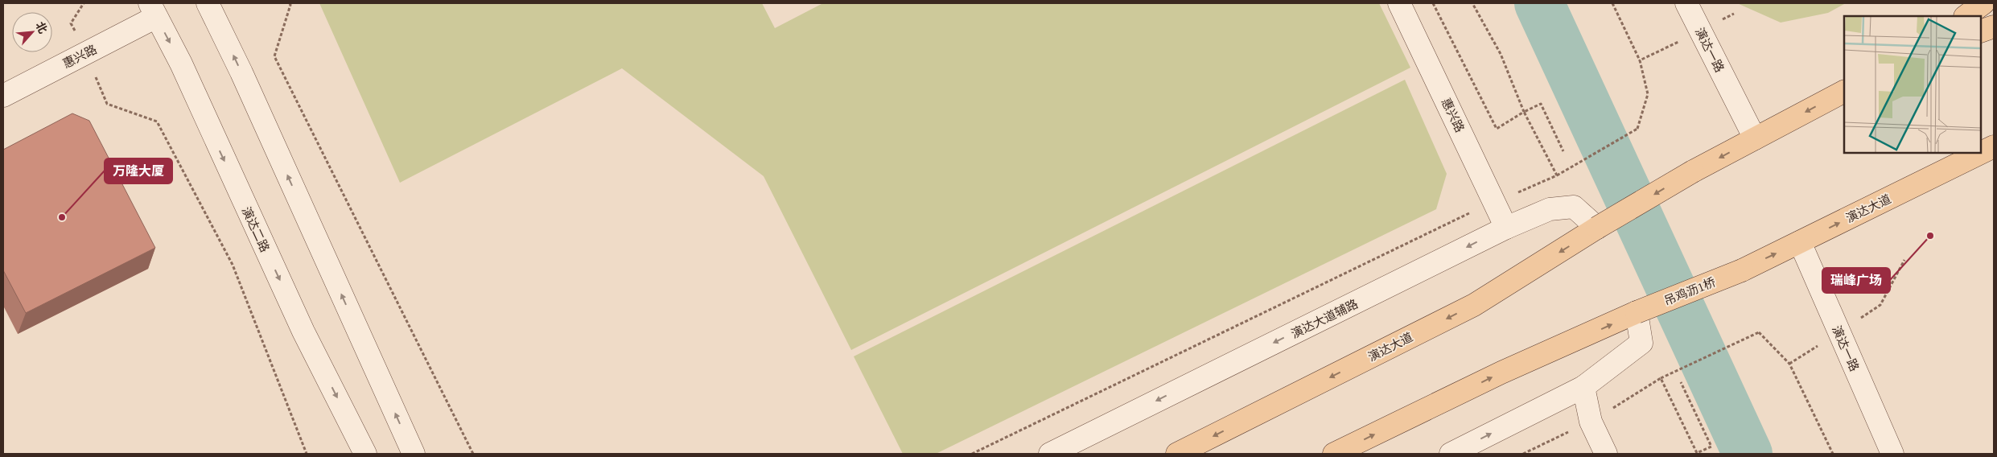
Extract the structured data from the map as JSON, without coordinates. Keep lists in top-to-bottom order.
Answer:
{
  "streets": {
    "main road": [
      "演达一路",
      "惠兴路",
      "演达大道",
      "演达二路",
      "吊鸡沥1桥",
      "演达大道辅路"
    ]
  },
  "crossings": [
    ["演达一路", "演达大道"],
    ["惠兴路", "演达二路"],
    ["惠兴路", "演达大道辅路"],
    ["演达大道", "吊鸡沥1桥"],
    ["演达大道", "演达大道辅路"]
  ],
  "places": ["万隆大厦", "瑞峰广场"],
  "north": "top right"
}
